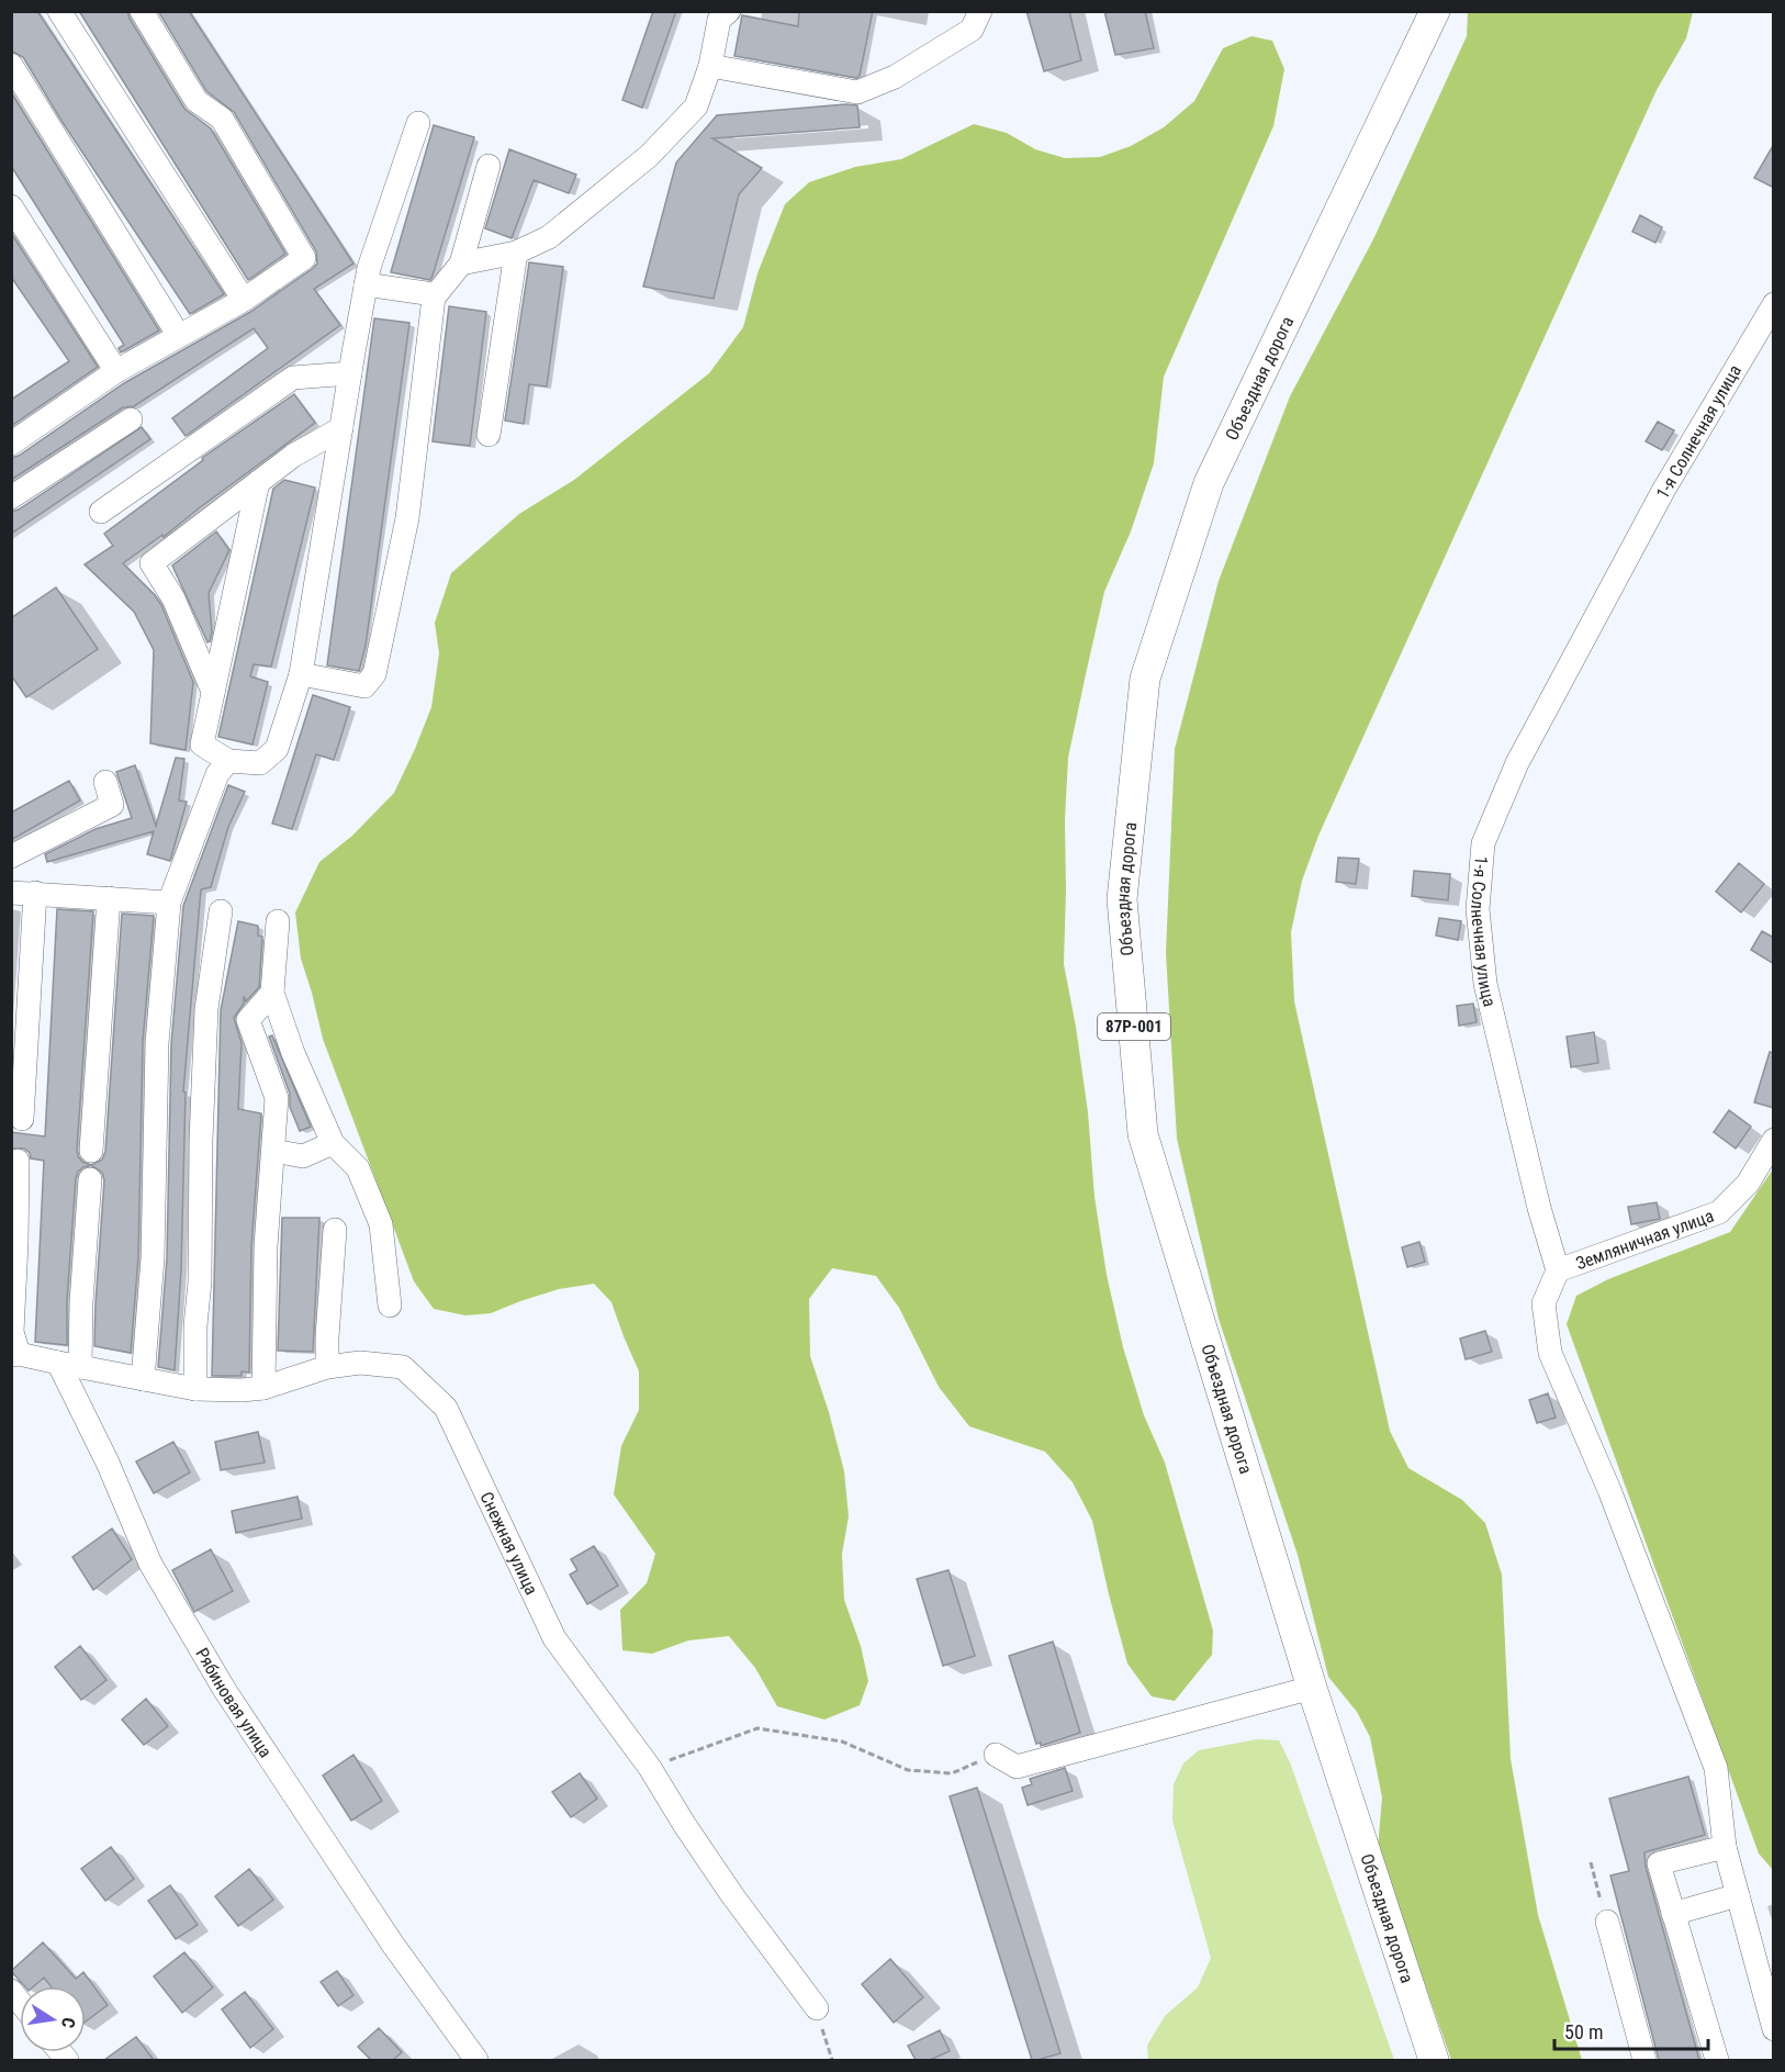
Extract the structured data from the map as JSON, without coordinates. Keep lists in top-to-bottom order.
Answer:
{
  "streets": {
    "main road": ["Объездная дорога", "87Р-001"],
    "street": [
      "1-я Солнечная улица",
      "Земляничная улица",
      "Снежная улица",
      "Рябиновая улица"
    ]
  },
  "crossings": [
    ["1-я Солнечная улица", "Земляничная улица"],
    ["Снежная улица", "Рябиновая улица"]
  ],
  "scale_bar": "50 m",
  "north": "right"
}
